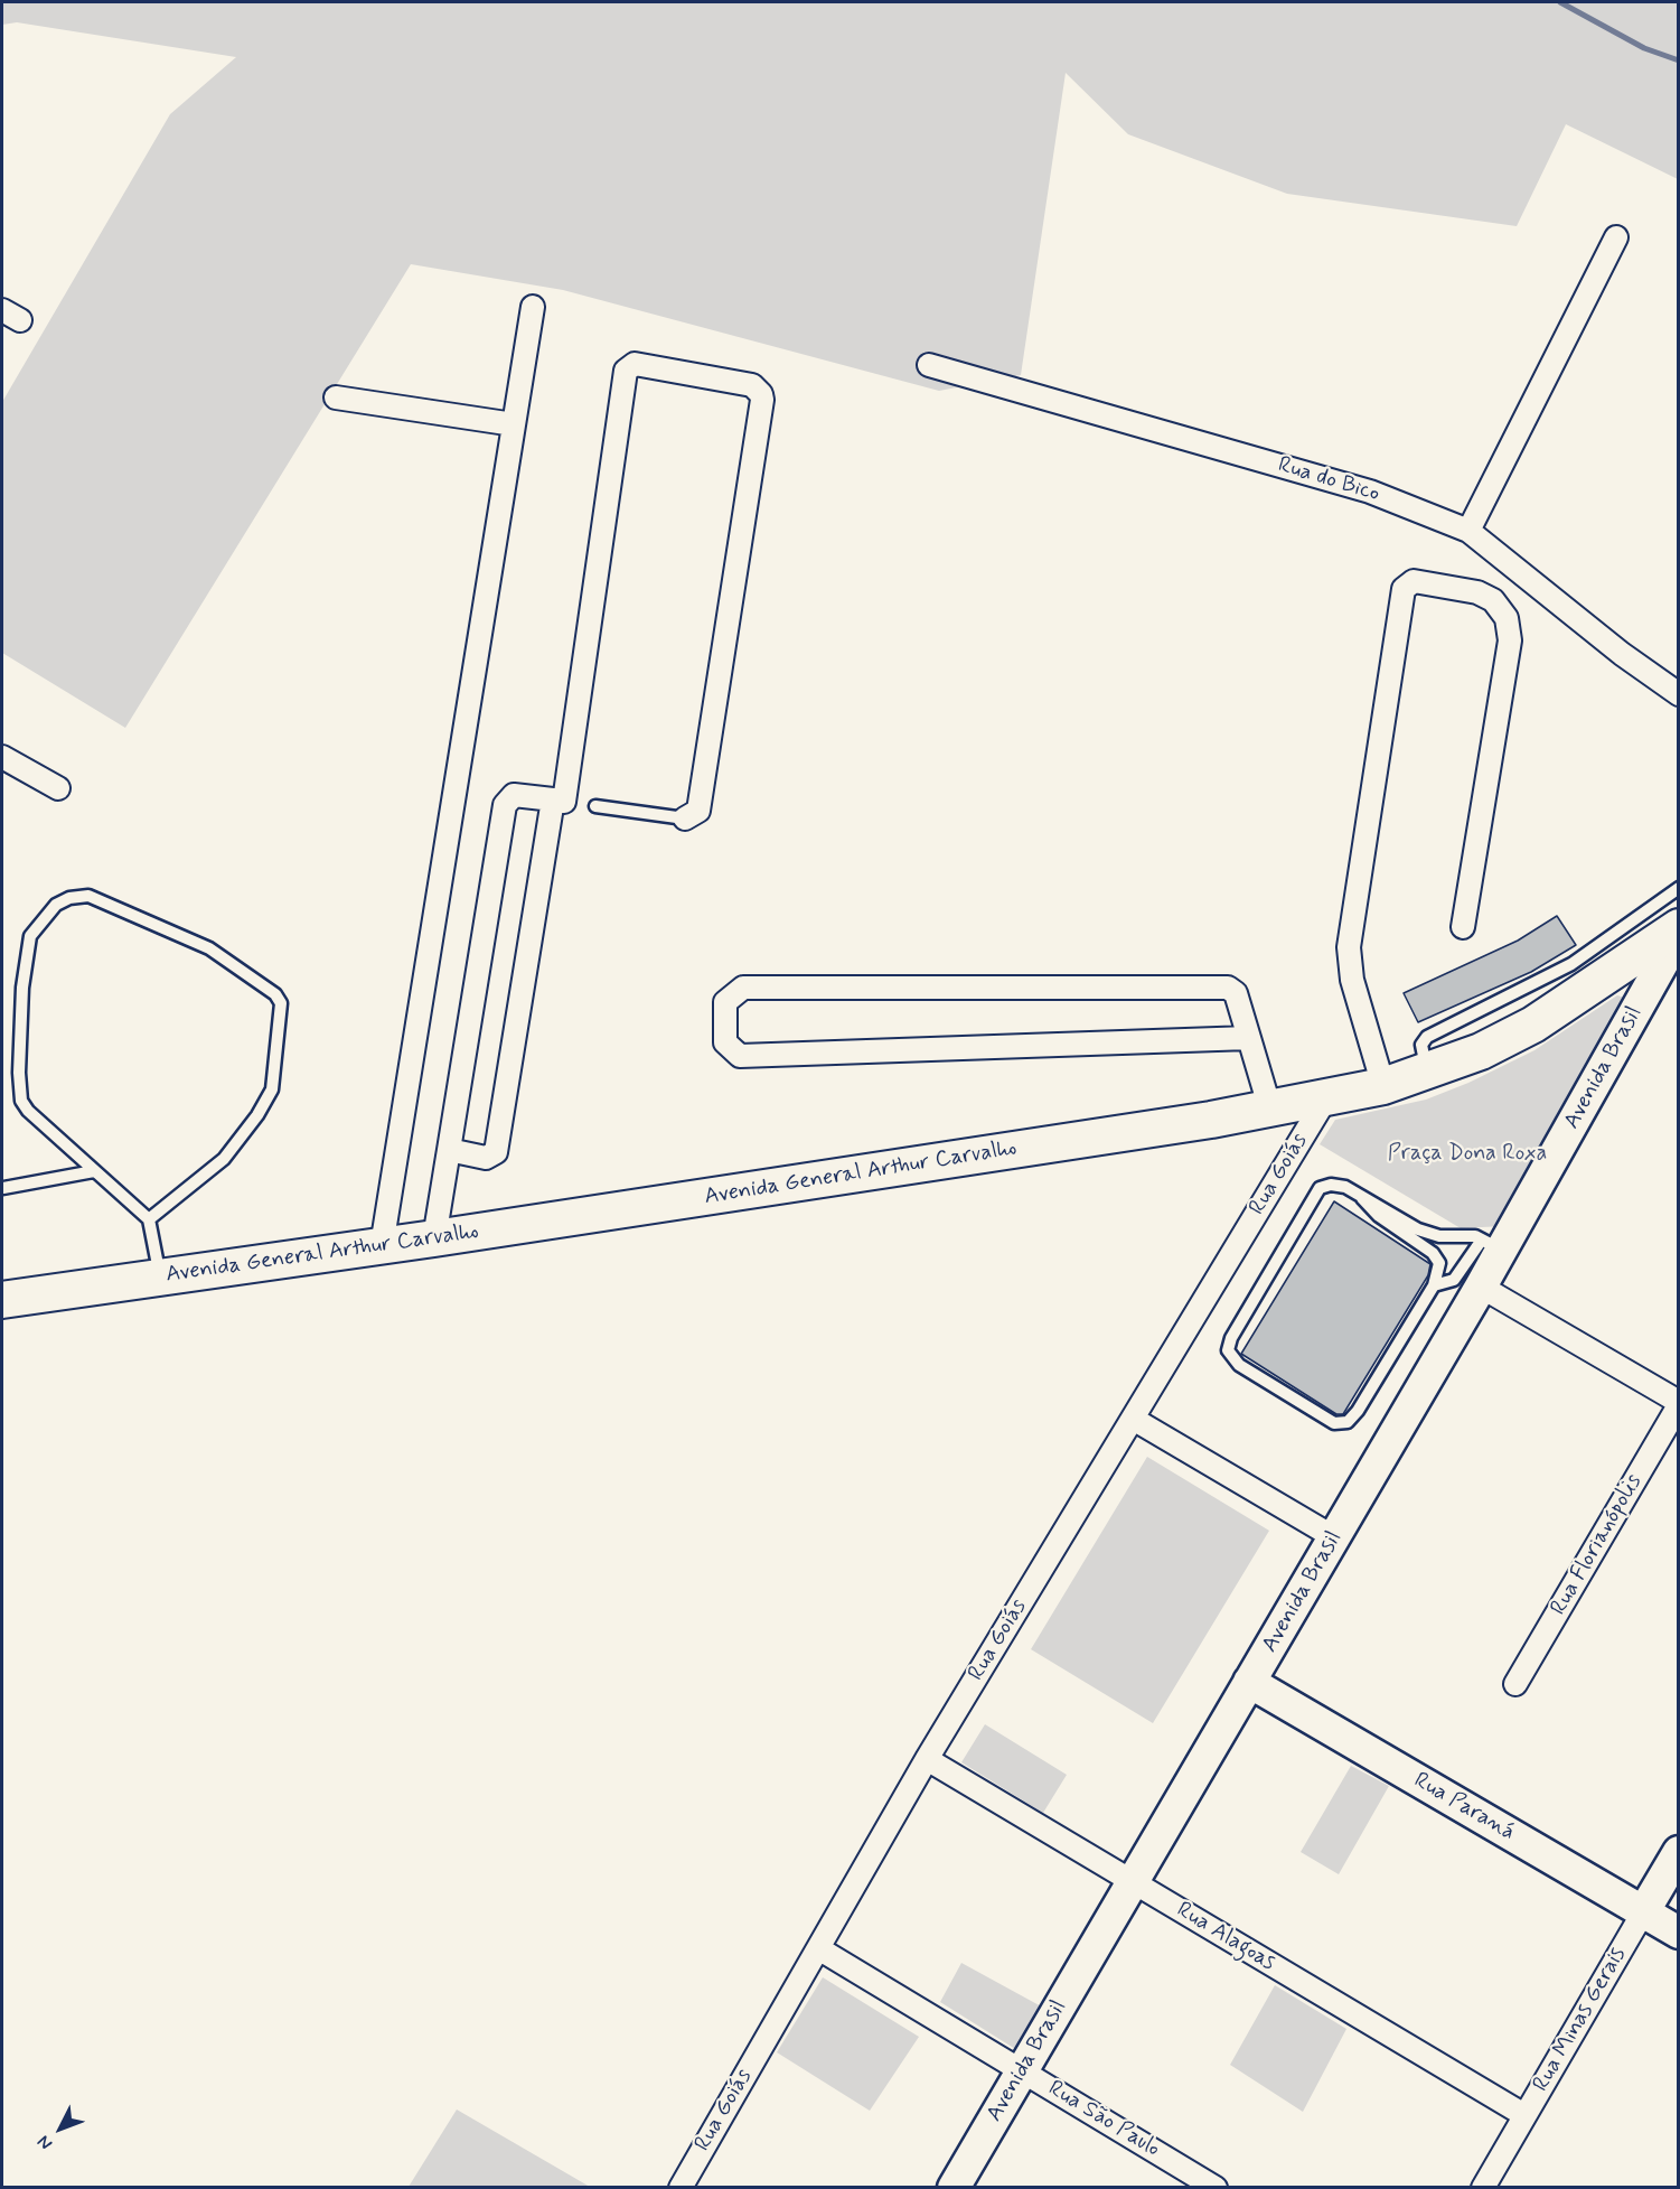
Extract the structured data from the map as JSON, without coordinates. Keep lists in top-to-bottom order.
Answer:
{
  "streets": {
    "main road": [
      "Avenida Brasil",
      "Avenida General Arthur Carvalho",
      "Rua Paraná",
      "Rua Minas Gerais"
    ],
    "street": [
      "Rua do Bico",
      "Rua Goiás",
      "Rua Florianópolis",
      "Rua Alagoas",
      "Rua São Paulo"
    ]
  },
  "crossings": [
    ["Avenida Brasil", "Avenida General Arthur Carvalho"],
    ["Avenida Brasil", "Rua Paraná"],
    ["Avenida Brasil", "Rua Alagoas"],
    ["Avenida Brasil", "Rua São Paulo"],
    ["Avenida General Arthur Carvalho", "Rua Goiás"],
    ["Rua Goiás", "Rua Alagoas"],
    ["Rua Goiás", "Rua São Paulo"],
    ["Rua Paraná", "Rua Minas Gerais"],
    ["Rua Alagoas", "Rua Minas Gerais"]
  ],
  "parks": ["Praça Dona Roxa"],
  "north": "bottom left"
}
